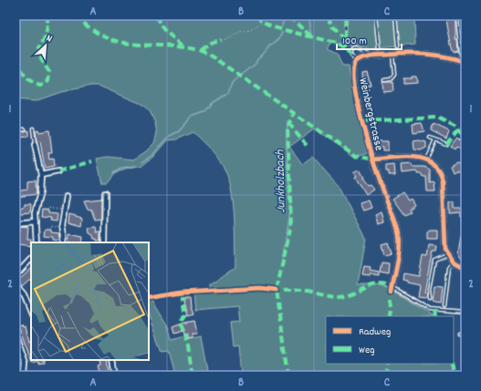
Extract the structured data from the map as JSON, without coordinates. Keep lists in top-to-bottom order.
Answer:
{
  "streets": {
    "street": ["Weinbergstrasse"]
  },
  "water": ["Junkholzbach"],
  "legend": ["Radweg", "Weg"],
  "scale_bar": "100 m",
  "north": "top right",
  "grid": {
    "columns": ["A", "B", "C"],
    "rows": ["1", "2"]
  }
}
